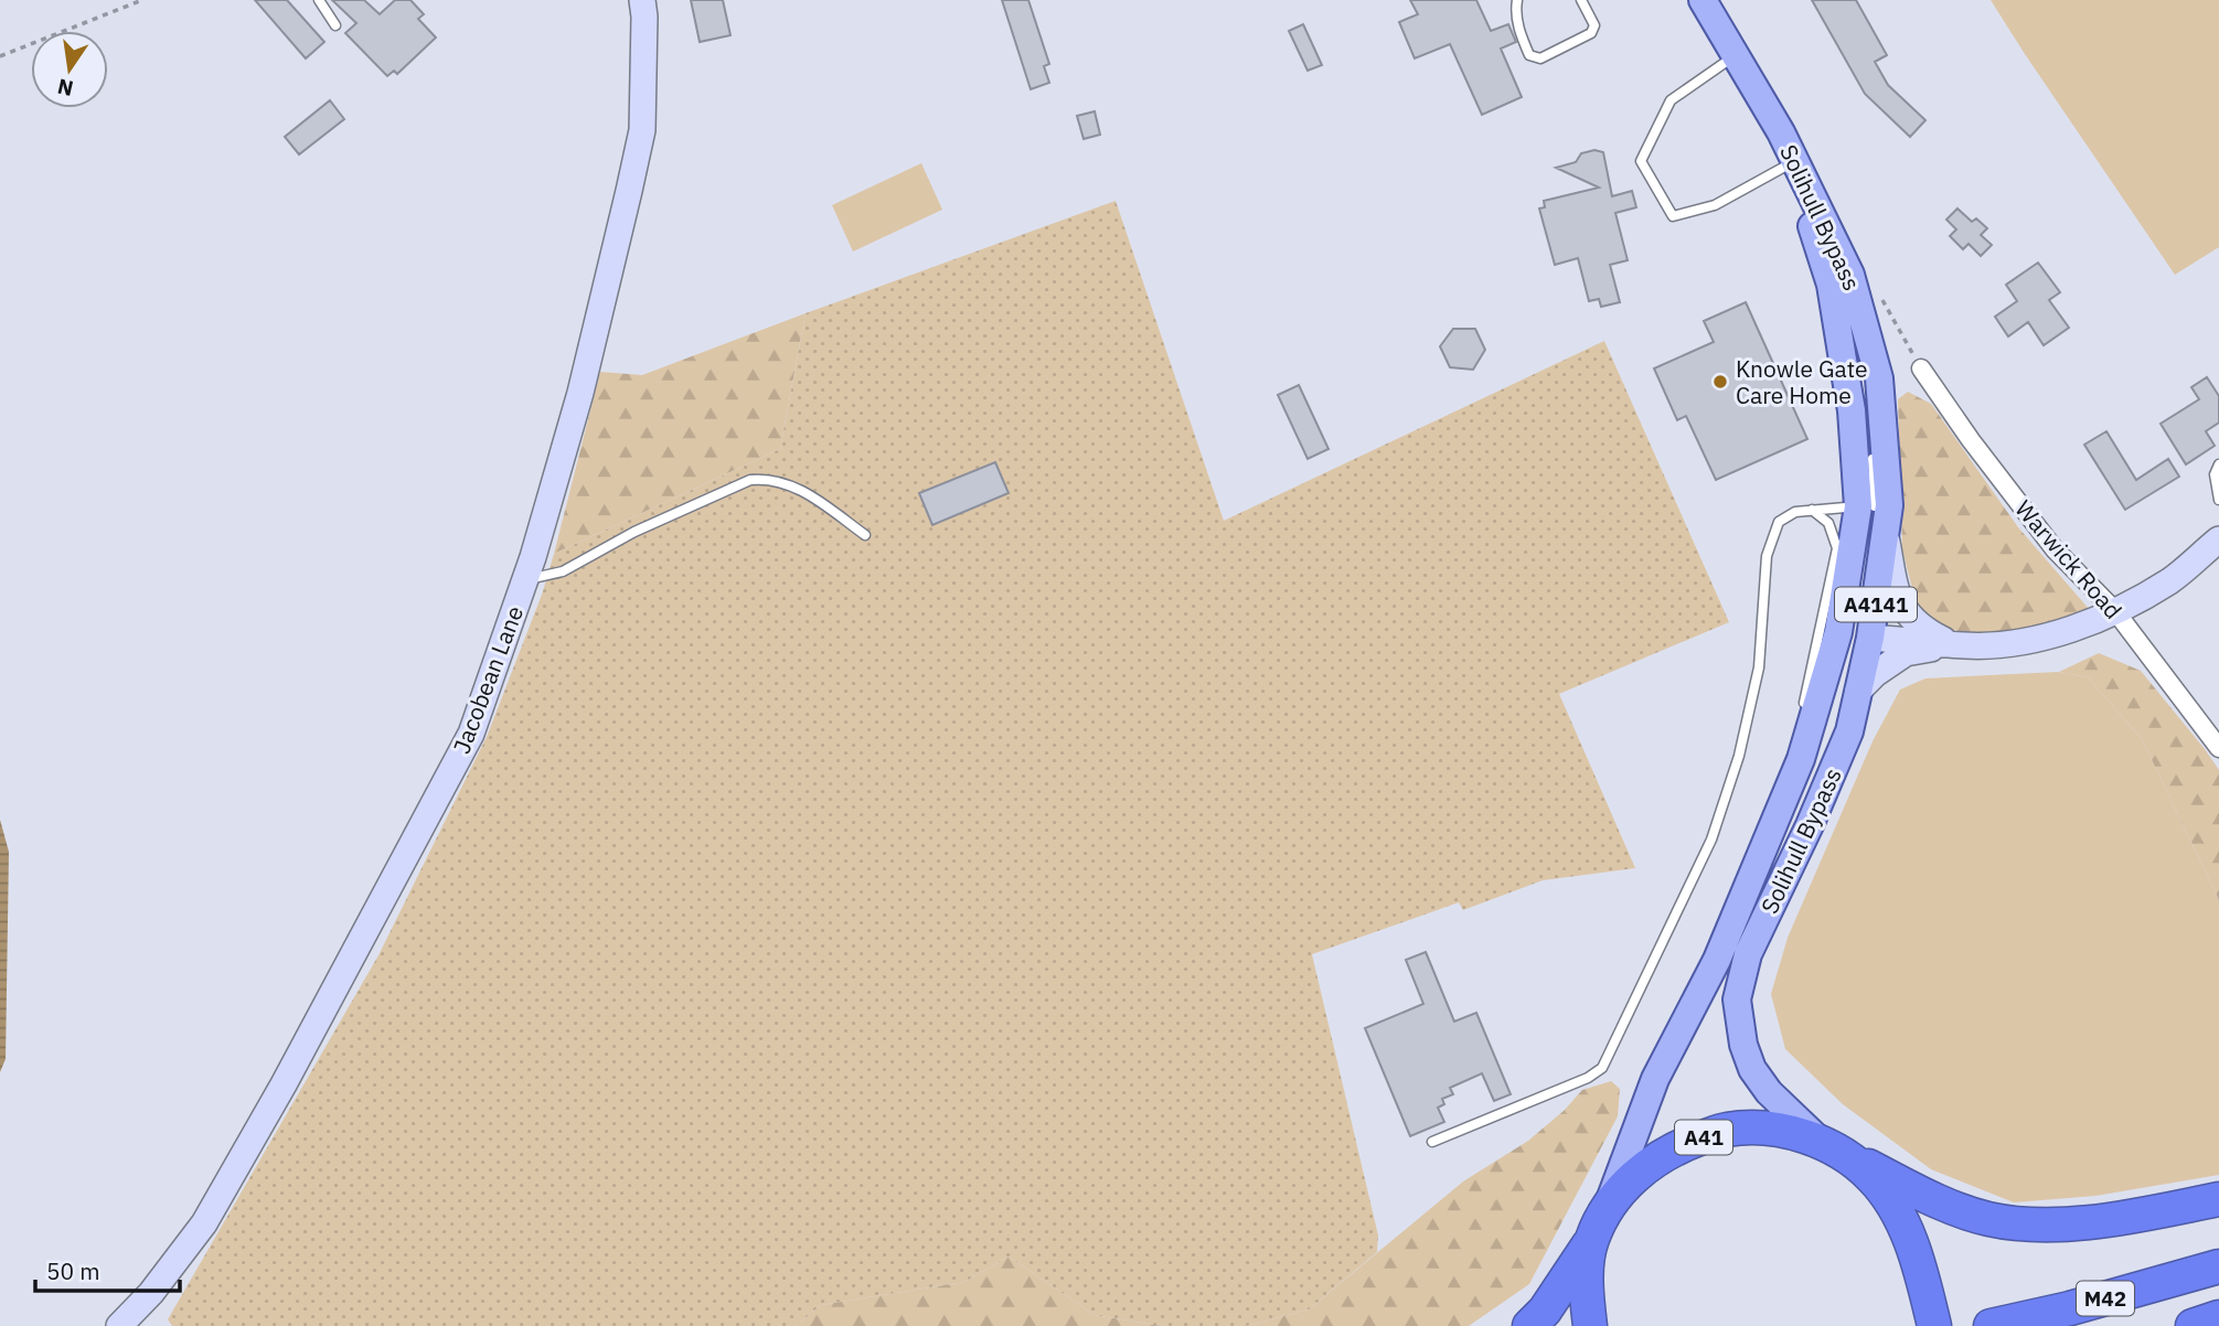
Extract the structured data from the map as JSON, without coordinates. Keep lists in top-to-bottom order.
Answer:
{
  "streets": {
    "highway": ["A41", "M42"],
    "main road": ["Solihull Bypass", "A4141"],
    "street": ["Warwick Road", "Jacobean Lane"]
  },
  "crossings": [
    ["Solihull Bypass", "A4141"],
    ["Solihull Bypass", "A41"]
  ],
  "places": ["Knowle Gate Care Home"],
  "scale_bar": "50 m",
  "north": "bottom"
}
